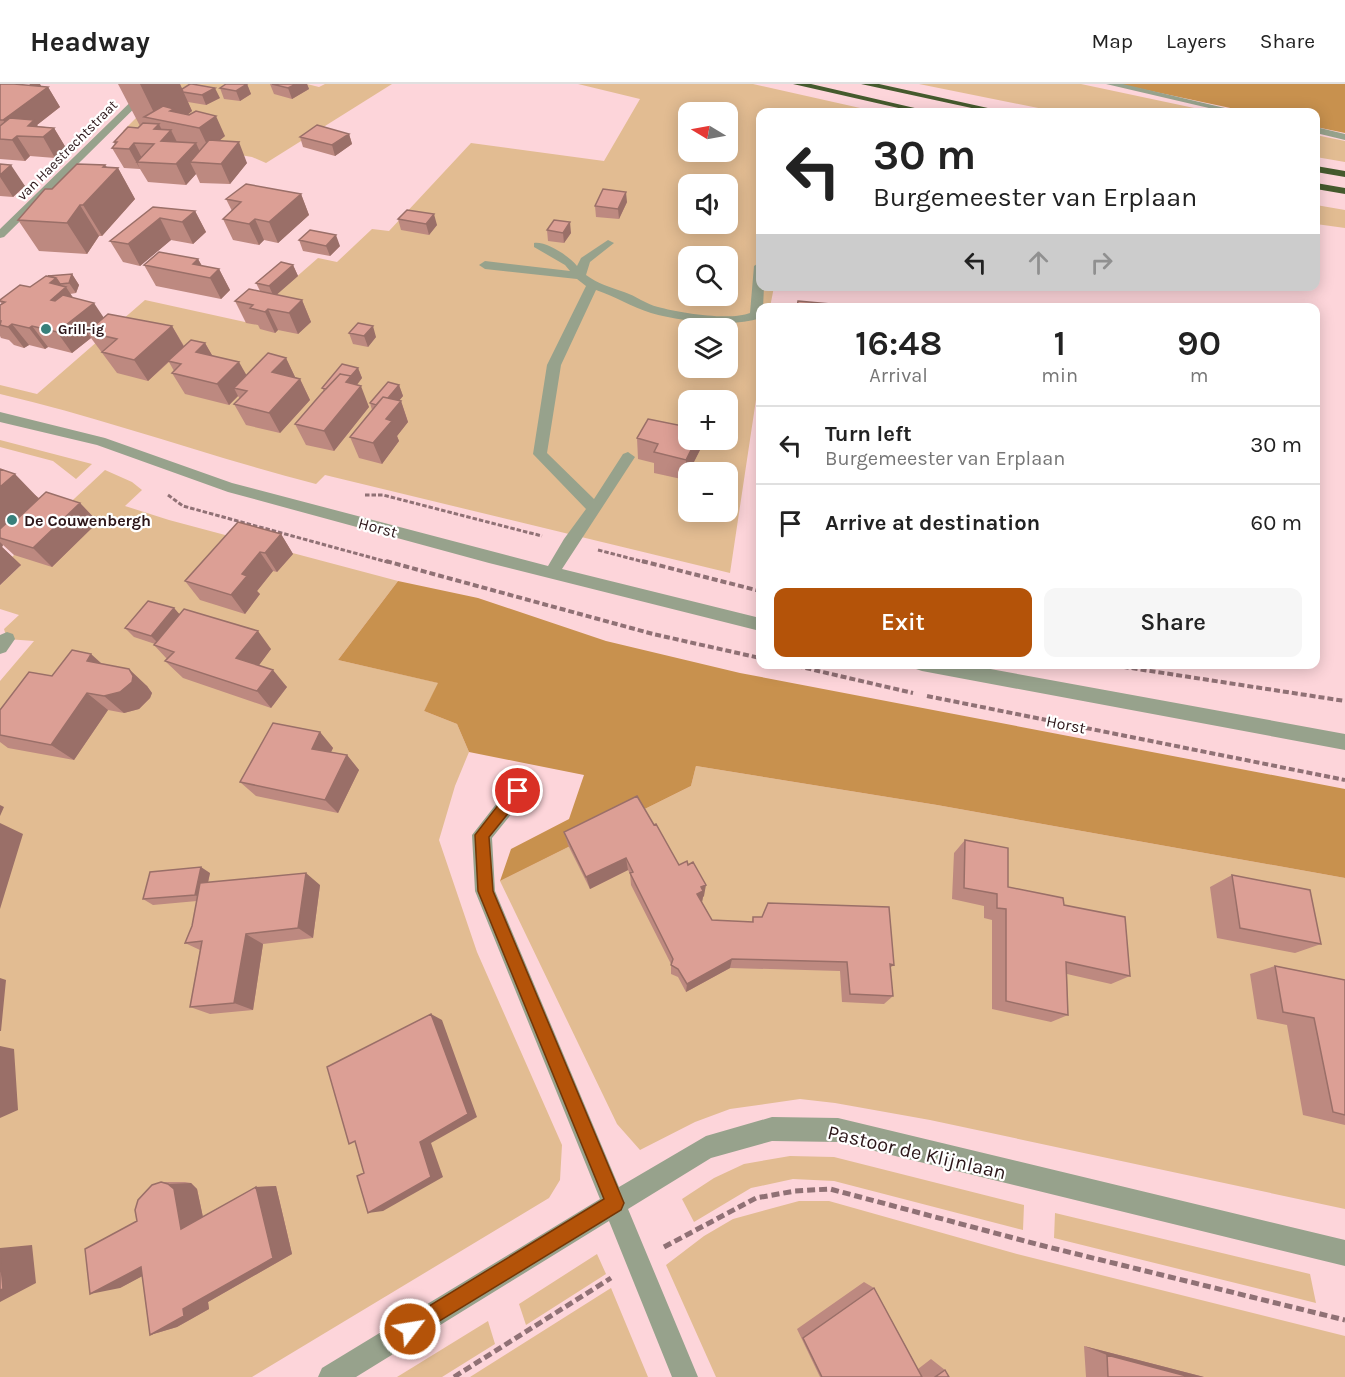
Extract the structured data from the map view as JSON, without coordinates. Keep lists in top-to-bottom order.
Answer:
{
  "streets": {
    "street": ["van Haestrechtstraat", "Horst", "Pastoor de Klijnlaan"]
  },
  "places": ["Grill-ig", "De Couwenbergh"],
  "north": "left",
  "page": {
    "header": "Headway",
    "nav": ["Map", "Layers", "Share"],
    "map_buttons": ["+", "−"],
    "turn": ["30 m", "Burgemeester van Erplaan"],
    "eta": [
      "16:48",
      "Arrival",
      "1",
      "min",
      "90",
      "m"
    ],
    "list": [
      {
        "name": "Turn left",
        "note": "Burgemeester van Erplaan",
        "value": "30 m"
      },
      {
        "name": "Arrive at destination",
        "value": "60 m"
      }
    ],
    "buttons": ["Exit", "Share"]
  }
}
